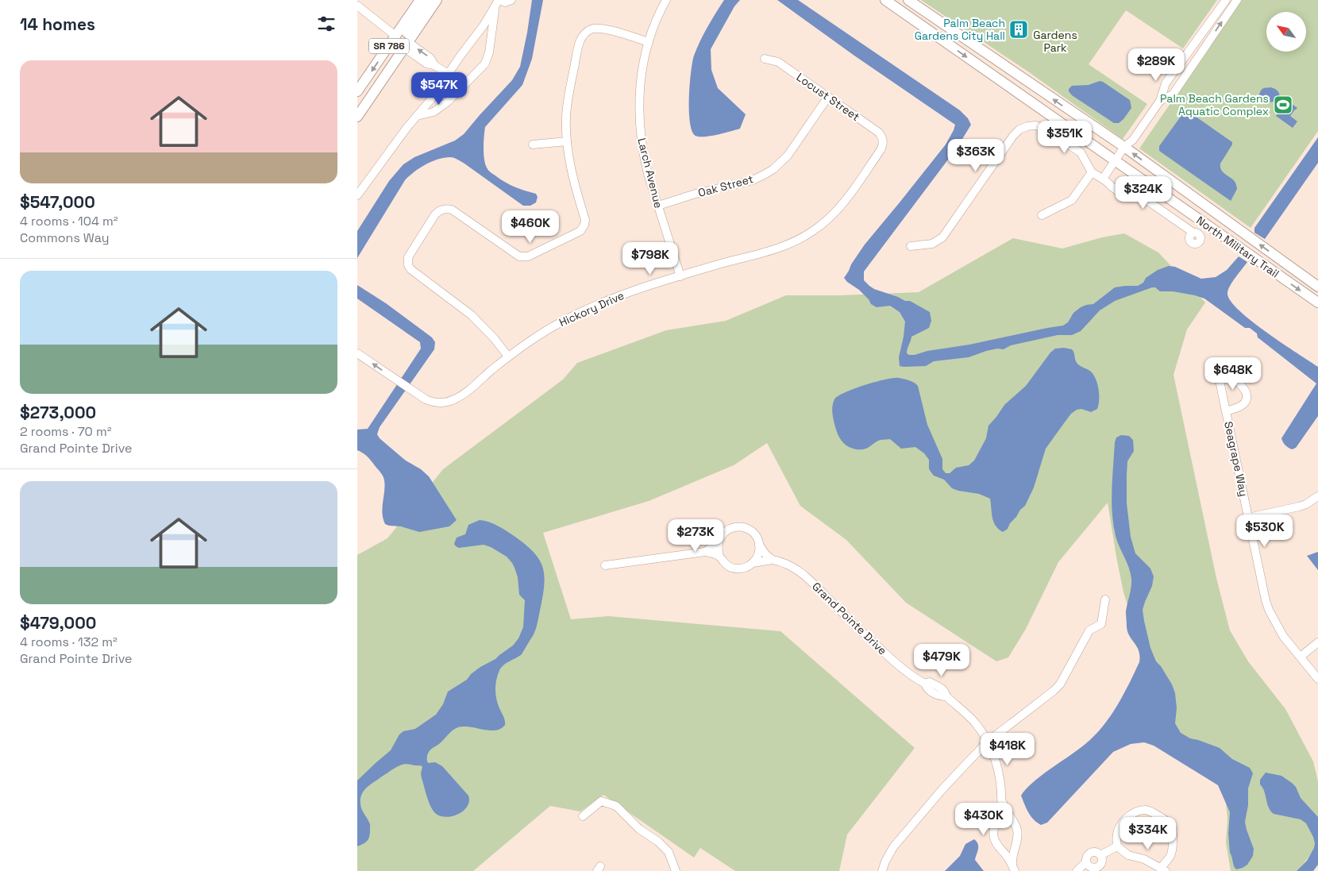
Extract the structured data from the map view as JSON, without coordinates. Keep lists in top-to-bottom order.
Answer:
{
  "streets": {
    "main road": ["SR 786", "North Military Trail"],
    "street": [
      "Locust Street",
      "Larch Avenue",
      "Oak Street",
      "Hickory Drive",
      "Seagrape Way",
      "Grand Pointe Drive"
    ]
  },
  "crossings": [
    ["Locust Street", "Oak Street"],
    ["Locust Street", "Hickory Drive"],
    ["Larch Avenue", "Oak Street"],
    ["Larch Avenue", "Hickory Drive"]
  ],
  "parks": ["Gardens Park"],
  "places": {
    "building": ["Palm Beach Gardens City Hall"],
    "sports": ["Palm Beach Gardens Aquatic Complex"]
  },
  "north": "top left",
  "page": {
    "heading": "14 homes",
    "list": [
      {
        "name": "$547,000",
        "note": "4 rooms · 104 m² · Commons Way"
      },
      {
        "name": "$273,000",
        "note": "2 rooms · 70 m² · Grand Pointe Drive"
      },
      {
        "name": "$479,000",
        "note": "4 rooms · 132 m² · Grand Pointe Drive"
      }
    ],
    "price": [
      "$289K",
      "$547K",
      "$351K",
      "$363K",
      "$324K",
      "$460K",
      "$798K",
      "$648K",
      "$530K",
      "$273K",
      "$479K",
      "$418K",
      "$430K",
      "$334K"
    ]
  }
}
